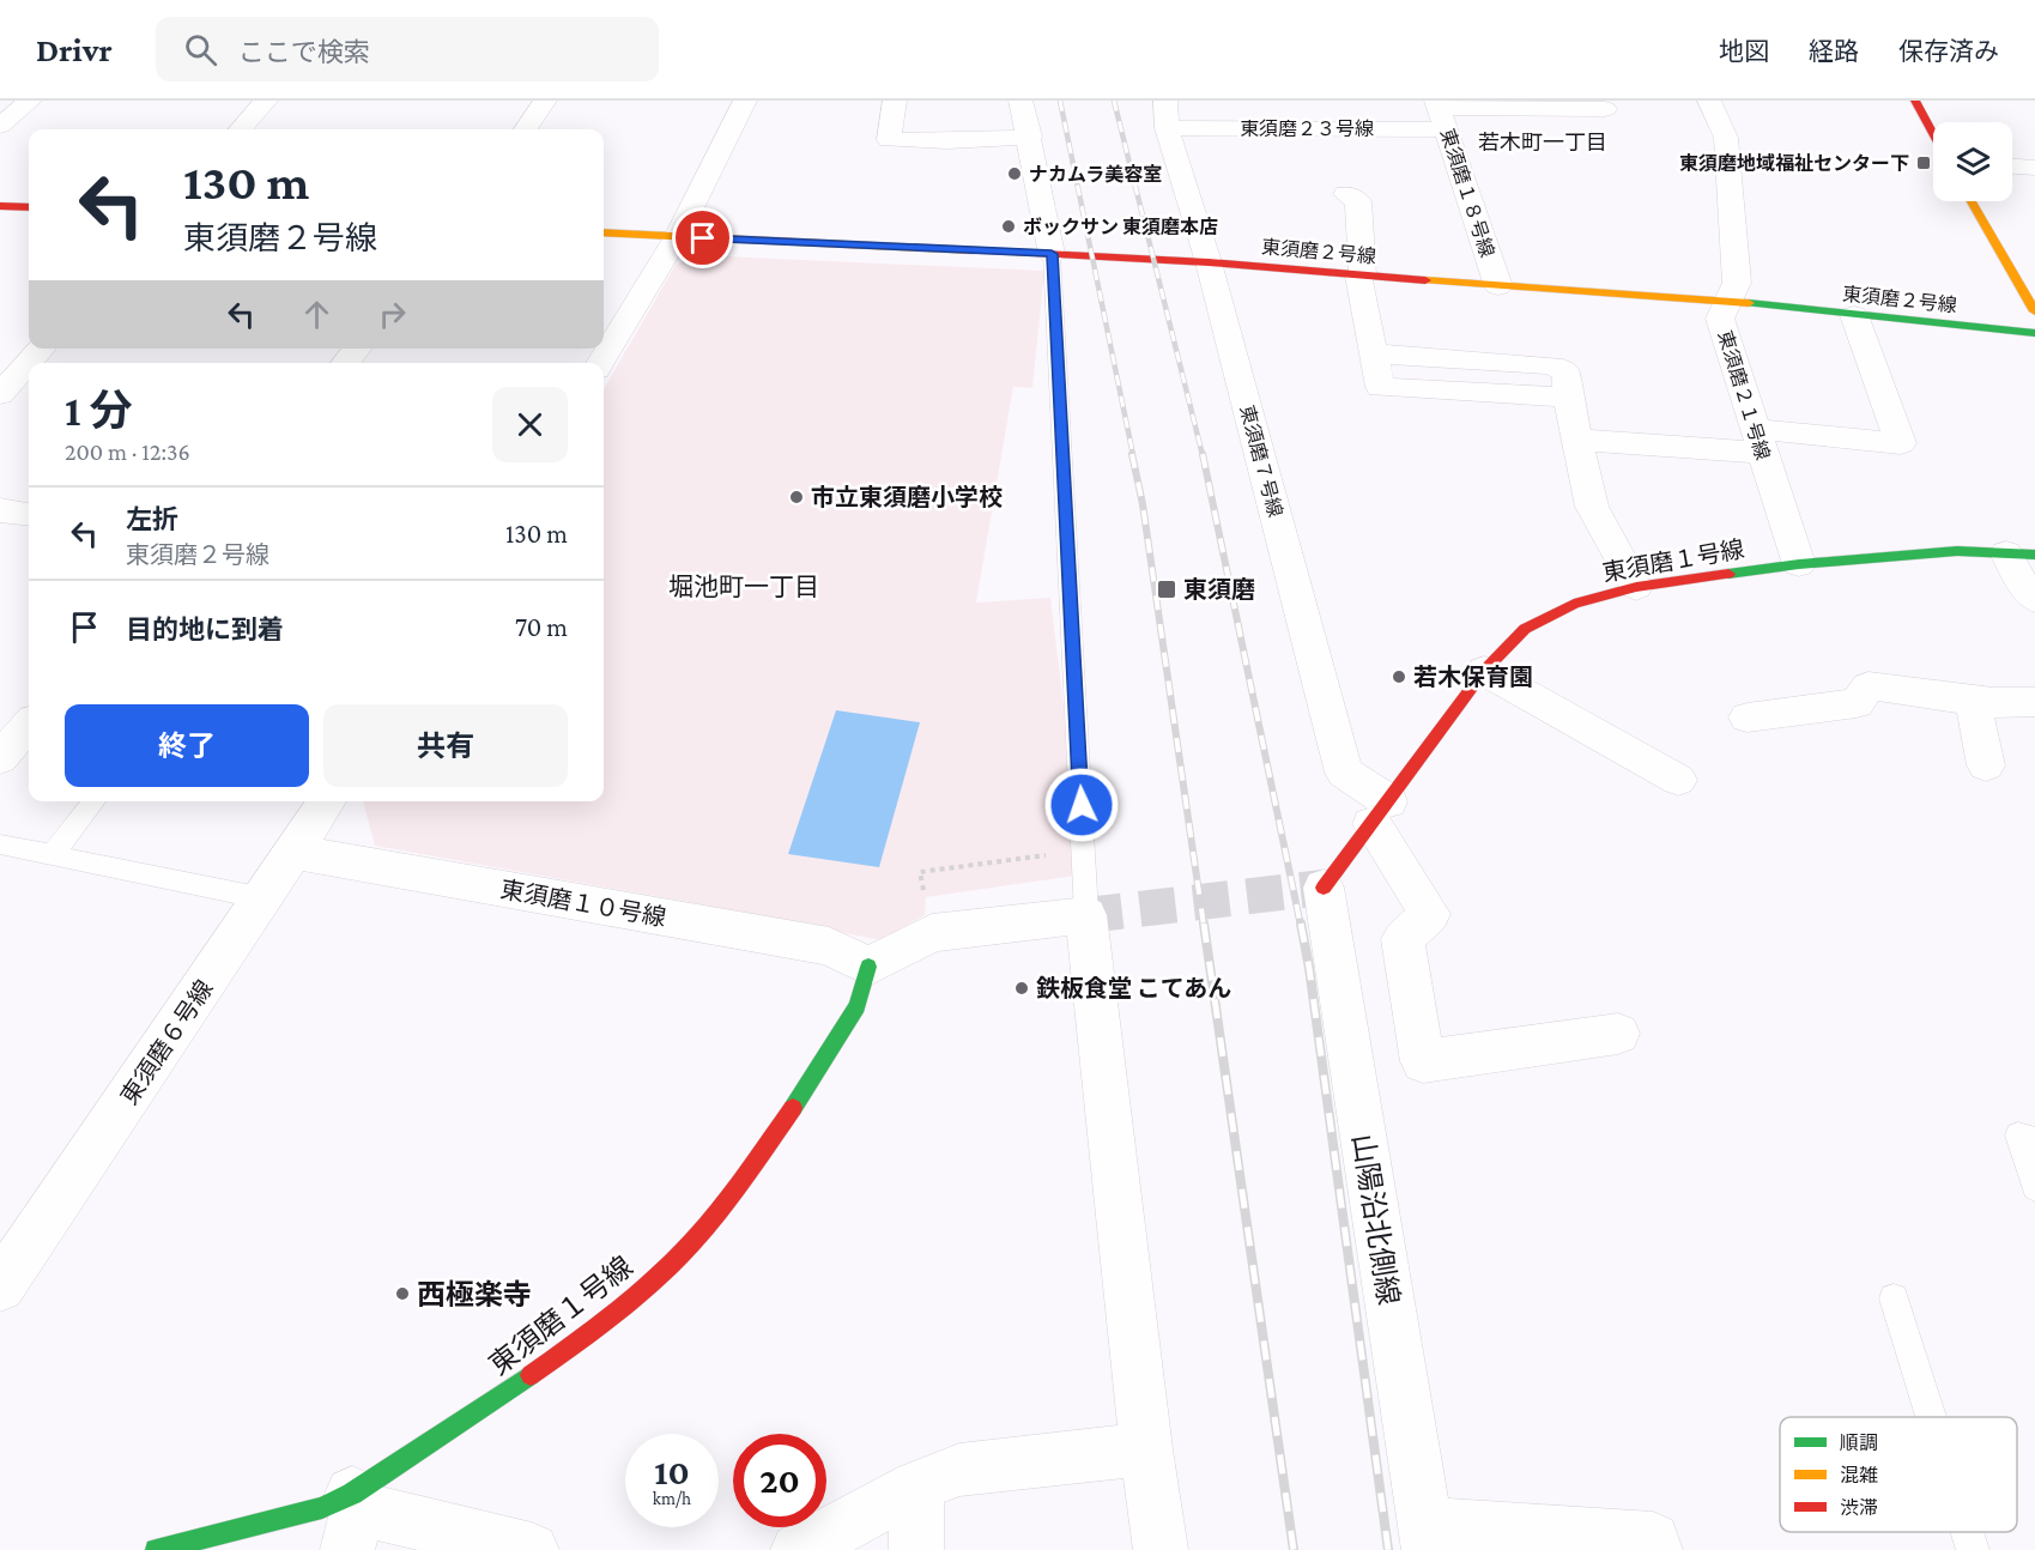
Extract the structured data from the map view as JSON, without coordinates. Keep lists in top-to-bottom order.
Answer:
{
  "streets": {
    "street": [
      "東須磨２３号線",
      "東須磨１８号線",
      "東須磨２号線",
      "東須磨２１号線",
      "東須磨７号線",
      "東須磨１号線",
      "東須磨１０号線",
      "東須磨６号線",
      "山陽沿北側線"
    ]
  },
  "crossings": [
    ["東須磨２３号線", "東須磨１８号線"],
    ["東須磨２３号線", "東須磨７号線"],
    ["東須磨１８号線", "東須磨２号線"],
    ["東須磨２号線", "東須磨２１号線"],
    ["東須磨２号線", "東須磨７号線"],
    ["東須磨２１号線", "東須磨１号線"],
    ["東須磨７号線", "東須磨１号線"],
    ["東須磨１号線", "東須磨１０号線"],
    ["東須磨１号線", "山陽沿北側線"],
    ["東須磨１０号線", "東須磨６号線"]
  ],
  "districts": ["若木町一丁目", "堀池町一丁目"],
  "places": {
    "transit": ["東須磨地域福祉センター下", "東須磨"],
    "other": [
      "ナカムラ美容室",
      "ボックサン 東須磨本店",
      "市立東須磨小学校",
      "若木保育園",
      "鉄板食堂 こてあん",
      "西極楽寺"
    ]
  },
  "legend": ["順調", "混雑", "渋滞"],
  "page": {
    "header": "Drivr",
    "search": "ここで検索",
    "nav": ["地図", "経路", "保存済み"],
    "turn": ["130 m", "東須磨２号線"],
    "heading": ["1 分", "200 m · 12:36"],
    "list": [
      {
        "name": "左折",
        "note": "東須磨２号線",
        "value": "130 m"
      },
      {
        "name": "目的地に到着",
        "value": "70 m"
      }
    ],
    "buttons": ["終了", "共有"],
    "speed": "10 km/h",
    "limit": "20"
  }
}
